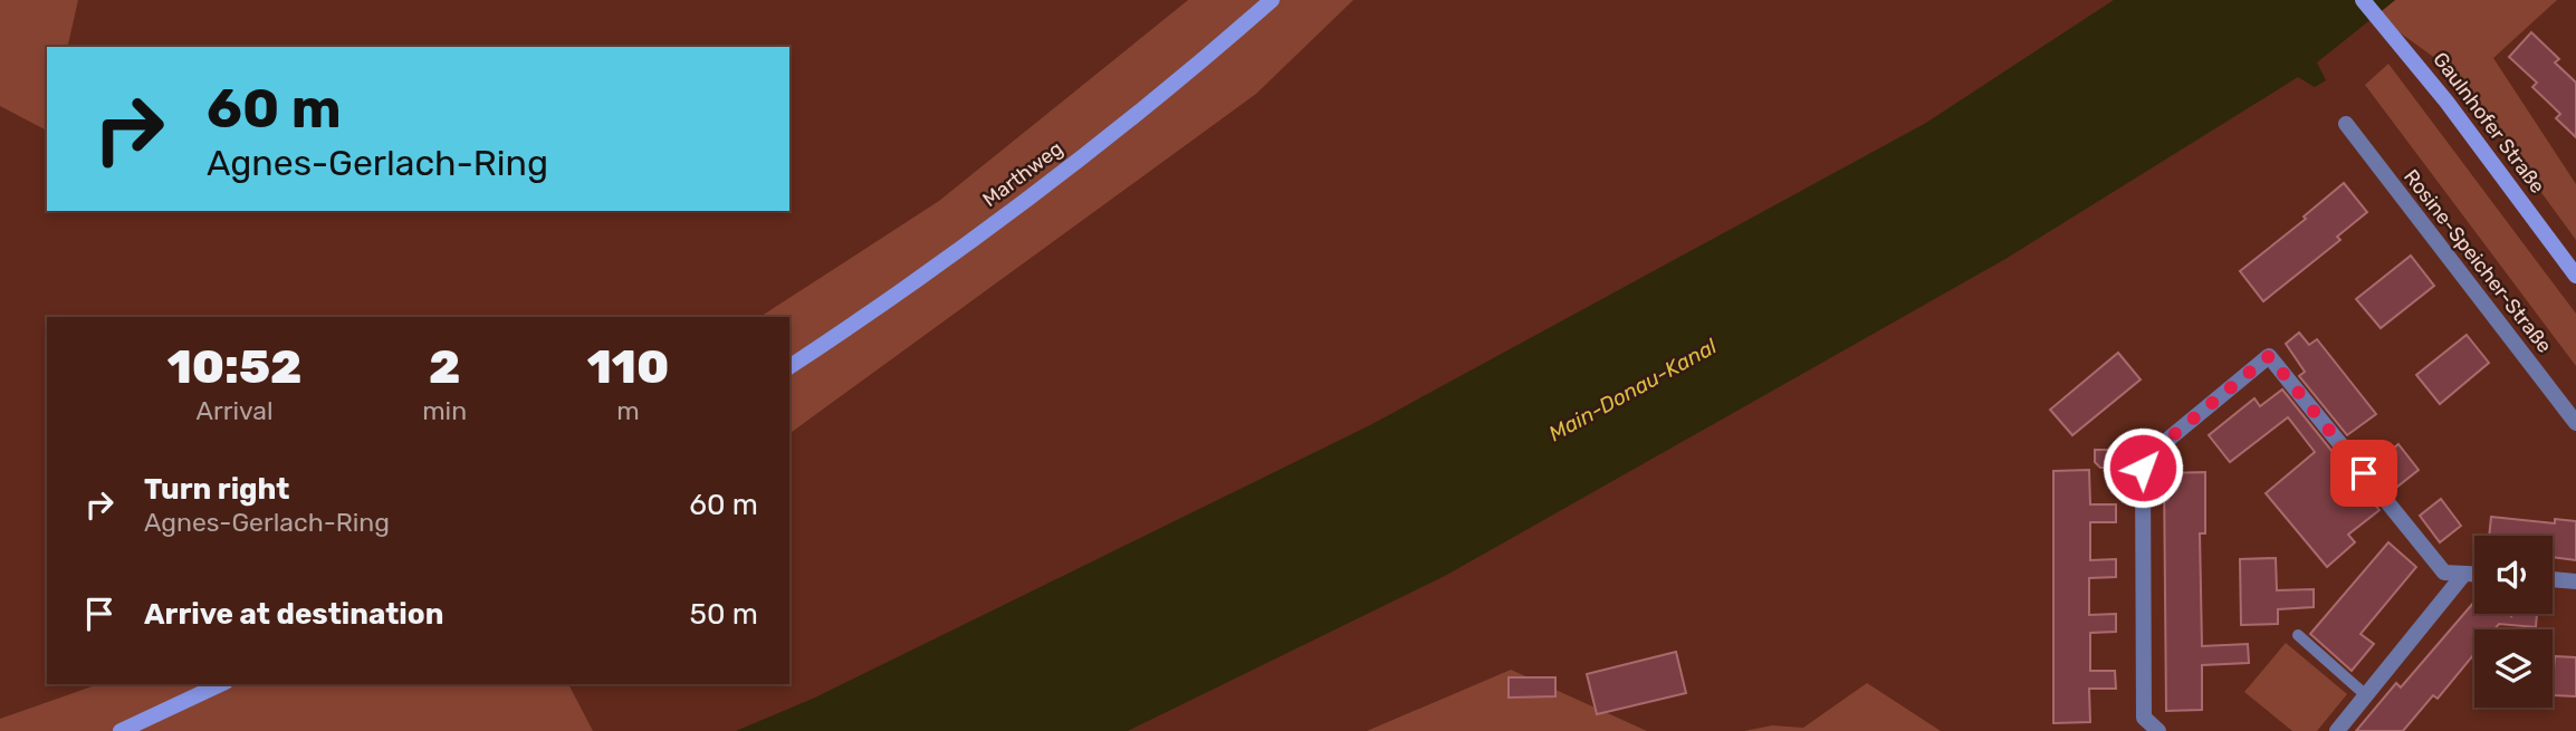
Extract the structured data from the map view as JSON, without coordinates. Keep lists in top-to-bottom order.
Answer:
{
  "streets": {
    "main road": ["Gaulnhofer Straße", "Marthweg"],
    "street": ["Rosine-Speicher-Straße"]
  },
  "water": ["Main-Donau-Kanal"],
  "page": {
    "turn": ["60 m", "Agnes-Gerlach-Ring"],
    "eta": [
      "10:52",
      "Arrival",
      "2",
      "min",
      "110",
      "m"
    ],
    "list": [
      {
        "name": "Turn right",
        "note": "Agnes-Gerlach-Ring",
        "value": "60 m"
      },
      {
        "name": "Arrive at destination",
        "value": "50 m"
      }
    ]
  }
}
